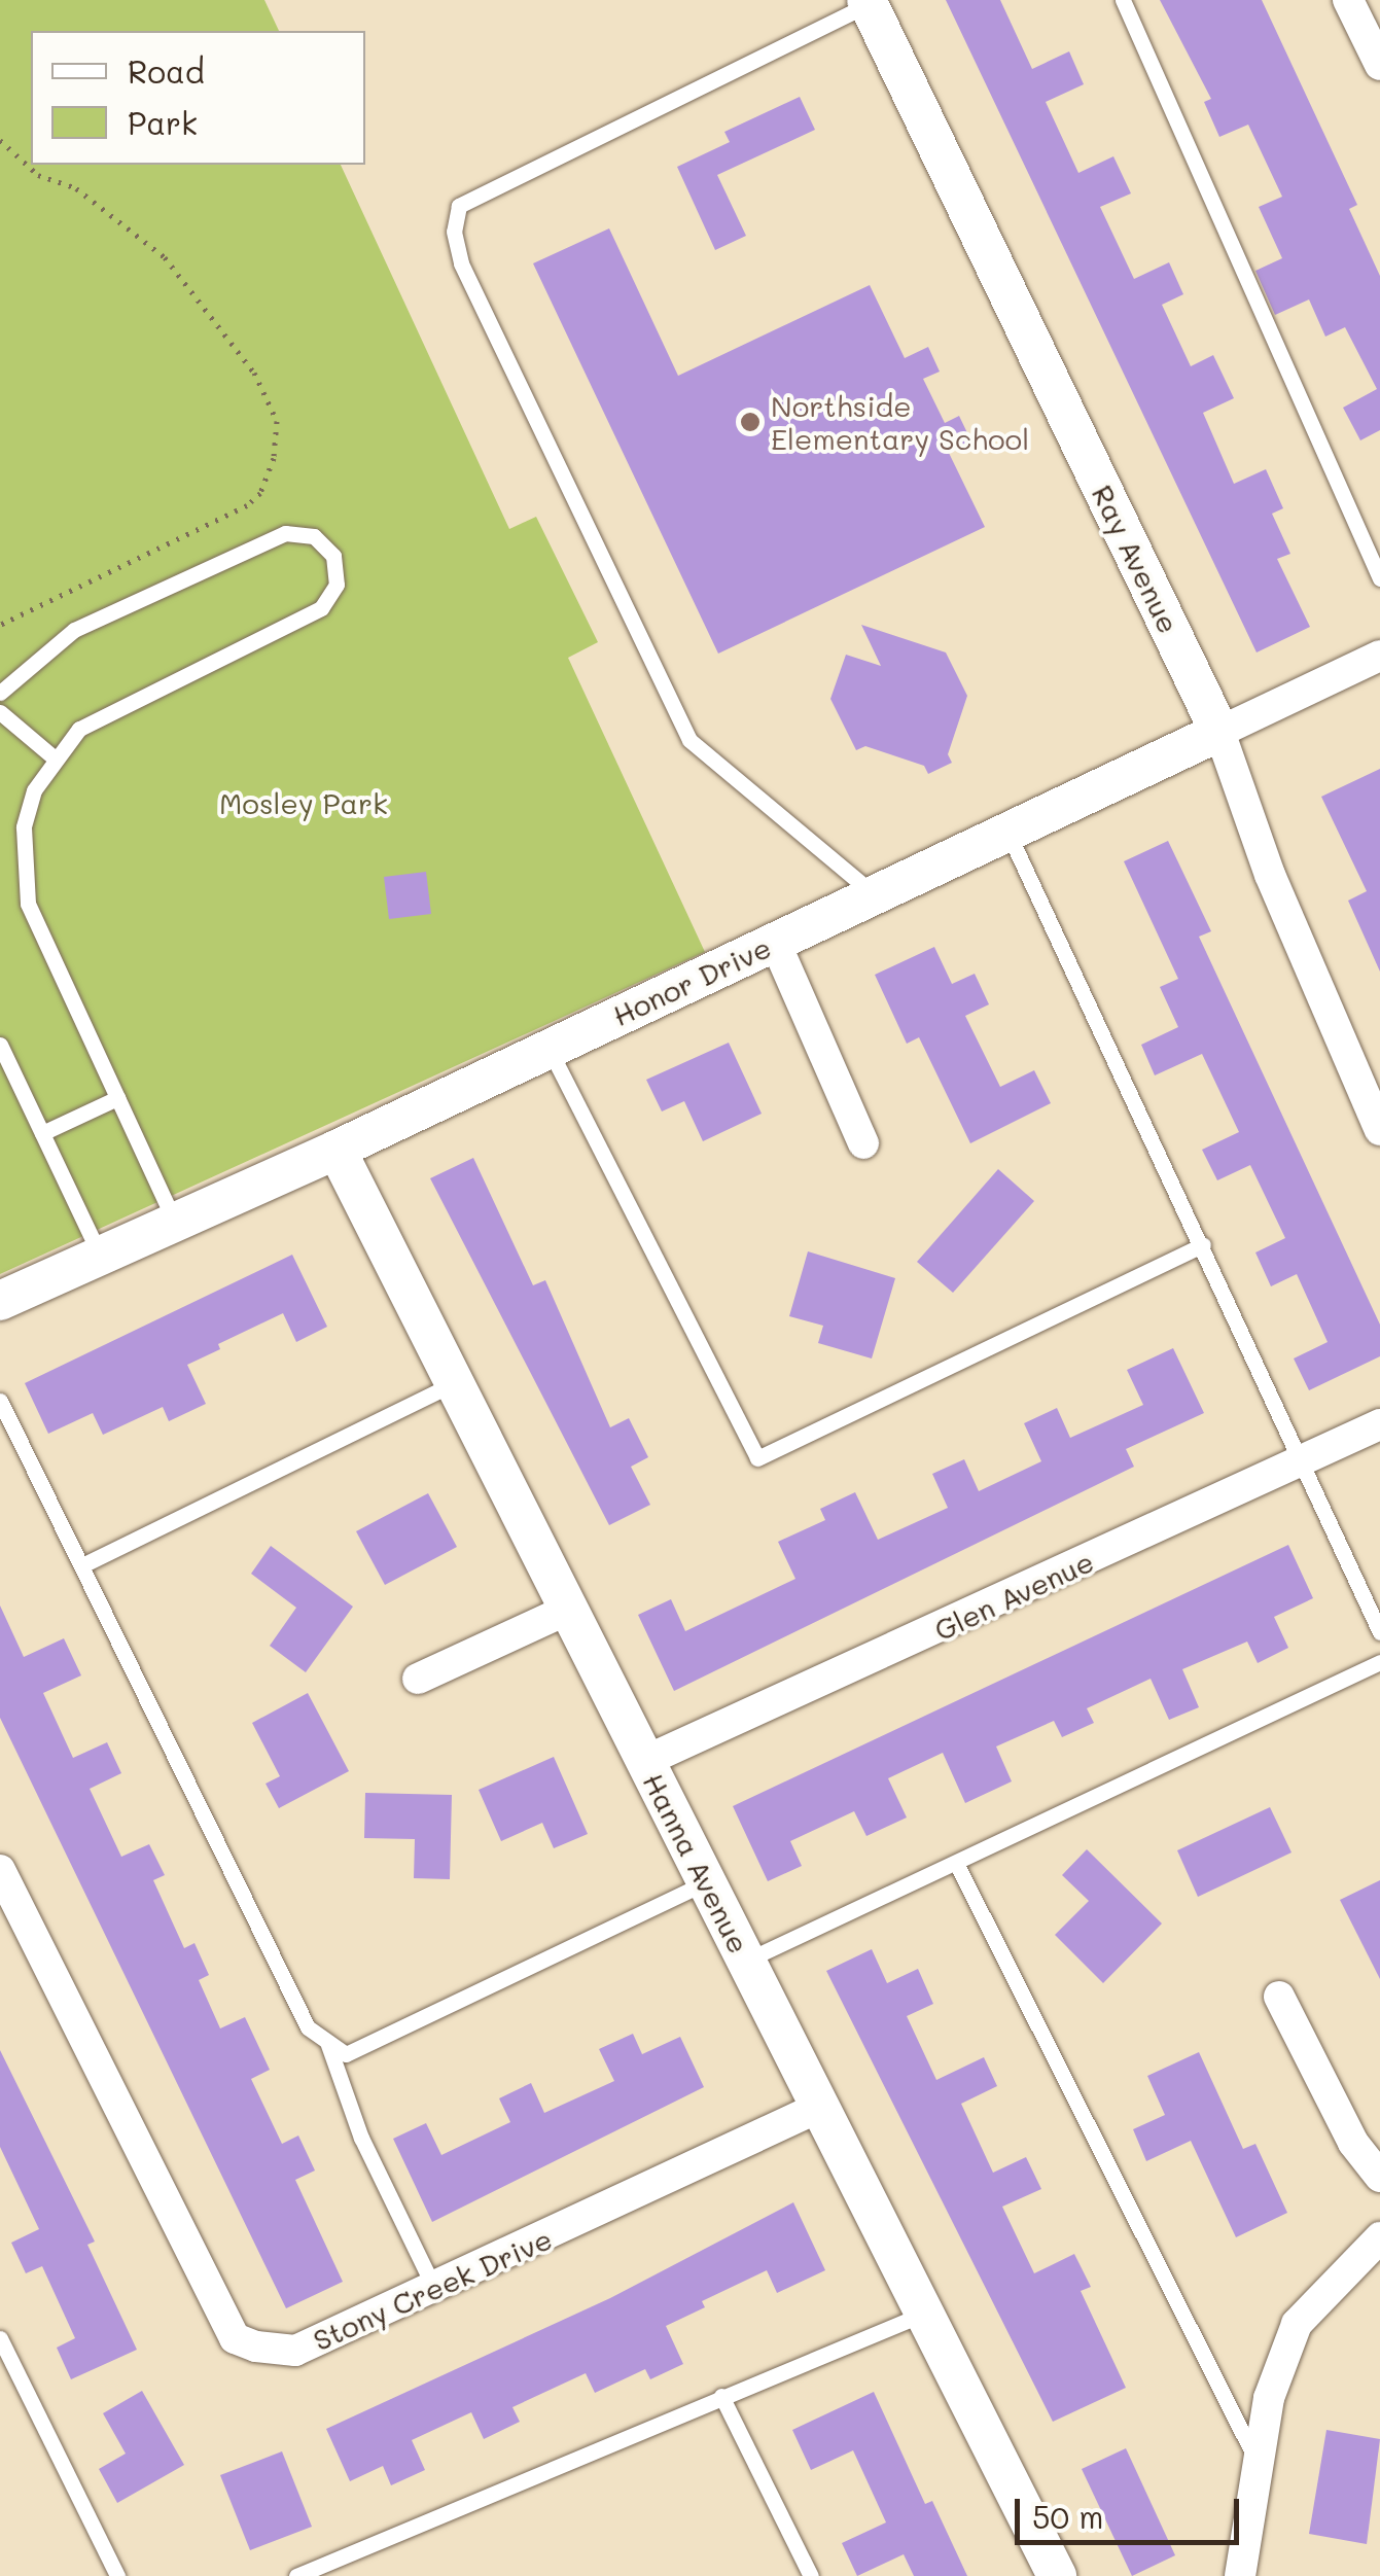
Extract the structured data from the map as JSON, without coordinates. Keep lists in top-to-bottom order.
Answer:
{
  "streets": {
    "street": [
      "Ray Avenue",
      "Honor Drive",
      "Glen Avenue",
      "Hanna Avenue",
      "Stony Creek Drive"
    ]
  },
  "crossings": [
    ["Ray Avenue", "Honor Drive"],
    ["Honor Drive", "Hanna Avenue"],
    ["Glen Avenue", "Hanna Avenue"],
    ["Hanna Avenue", "Stony Creek Drive"]
  ],
  "parks": ["Mosley Park"],
  "places": ["Northside Elementary School"],
  "legend": ["Road", "Park"],
  "scale_bar": "50 m"
}
